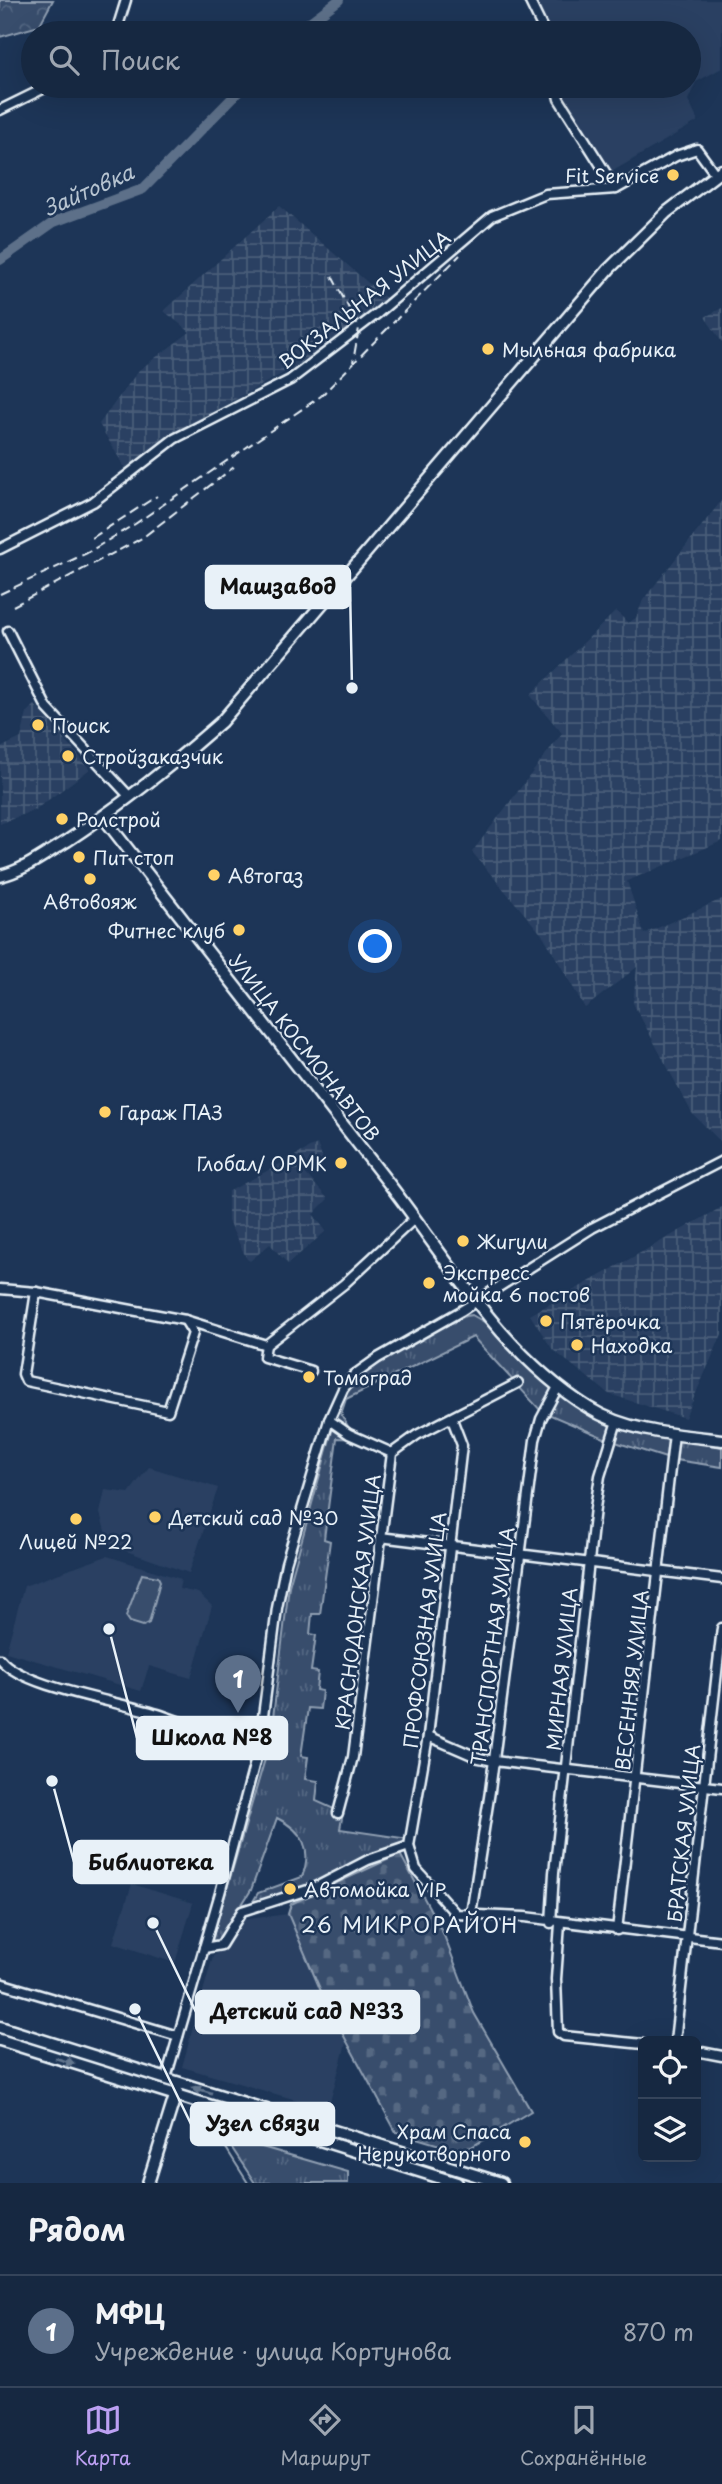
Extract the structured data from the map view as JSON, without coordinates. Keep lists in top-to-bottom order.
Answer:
{
  "streets": {
    "main road": ["УЛИЦА КОСМОНАВТОВ"],
    "street": [
      "ВОКЗАЛЬНАЯ УЛИЦА",
      "КРАСНОДОНСКАЯ УЛИЦА",
      "ПРОФСОЮЗНАЯ УЛИЦА",
      "ТРАНСПОРТНАЯ УЛИЦА",
      "МИРНАЯ УЛИЦА",
      "ВЕСЕННЯЯ УЛИЦА",
      "БРАТСКАЯ УЛИЦА"
    ]
  },
  "crossings": [
    ["УЛИЦА КОСМОНАВТОВ", "ТРАНСПОРТНАЯ УЛИЦА"],
    ["УЛИЦА КОСМОНАВТОВ", "МИРНАЯ УЛИЦА"],
    ["УЛИЦА КОСМОНАВТОВ", "ВЕСЕННЯЯ УЛИЦА"],
    ["КРАСНОДОНСКАЯ УЛИЦА", "ПРОФСОЮЗНАЯ УЛИЦА"]
  ],
  "districts": ["26 МИКРОРАЙОН"],
  "water": ["Зайтовка"],
  "places": [
    "Fit Service",
    "Мыльная фабрика",
    "Машзавод",
    "Поиск",
    "Стройзаказчик",
    "Ролстрой",
    "Пит стоп",
    "Автогаз",
    "Автовояж",
    "Фитнес клуб",
    "Гараж ПАЗ",
    "Глобал/ ОРМК",
    "Жигули",
    "Экспресс мойка 6 постов",
    "Пятёрочка",
    "Находка",
    "Томоград",
    "Детский сад №30",
    "Лицей №22",
    "Школа №8",
    "Библиотека",
    "Автомойка VIP",
    "Детский сад №33",
    "Узел связи",
    "Храм Спаса Нерукотворного"
  ],
  "page": {
    "search": "Поиск",
    "pins": "1",
    "heading": "Рядом",
    "list": [
      {
        "mark": "1",
        "name": "МФЦ",
        "note": "Учреждение · улица Кортунова",
        "value": "870 m"
      }
    ],
    "nav": ["Карта", "Маршрут", "Сохранённые"]
  }
}
